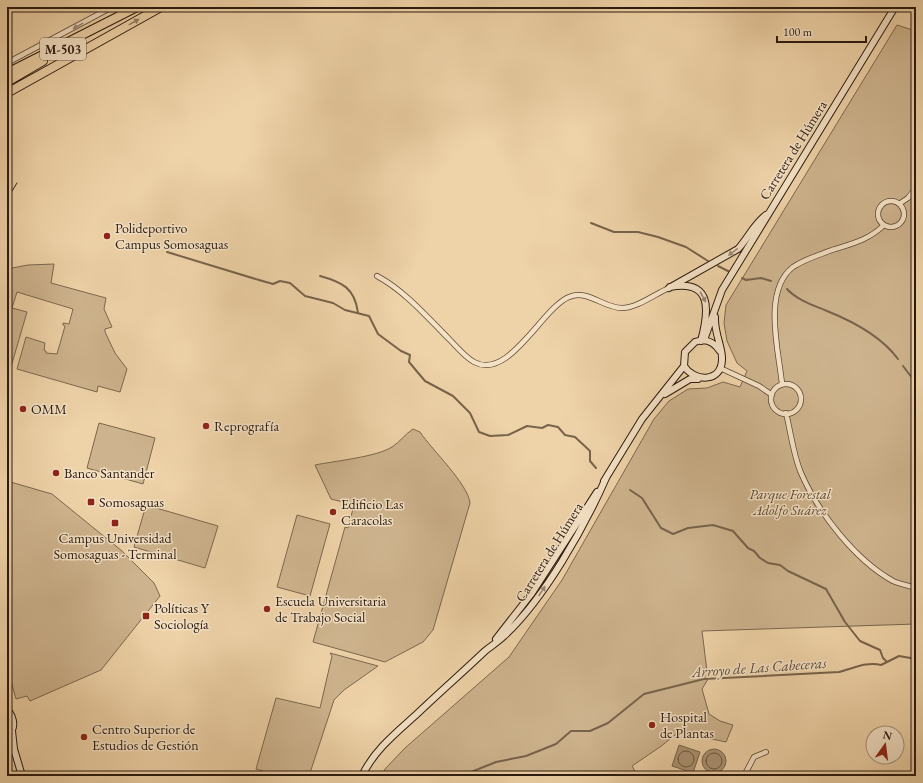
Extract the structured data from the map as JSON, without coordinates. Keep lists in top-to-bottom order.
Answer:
{
  "streets": {
    "highway": ["M-503"],
    "main road": ["Carretera de Húmera"]
  },
  "water": ["Arroyo de Las Cabeceras"],
  "parks": ["Parque Forestal Adolfo Suárez"],
  "places": {
    "other": [
      "Polideportivo Campus Somosaguas",
      "OMM",
      "Reprografía",
      "Banco Santander",
      "Edificio Las Caracolas",
      "Escuela Universitaria de Trabajo Social",
      "Hospital de Plantas",
      "Centro Superior de Estudios de Gestión"
    ],
    "transit": ["Somosaguas", "Campus Universidad Somosaguas - Terminal", "Políticas Y Sociología"]
  },
  "scale_bar": "100 m",
  "north": "top"
}
